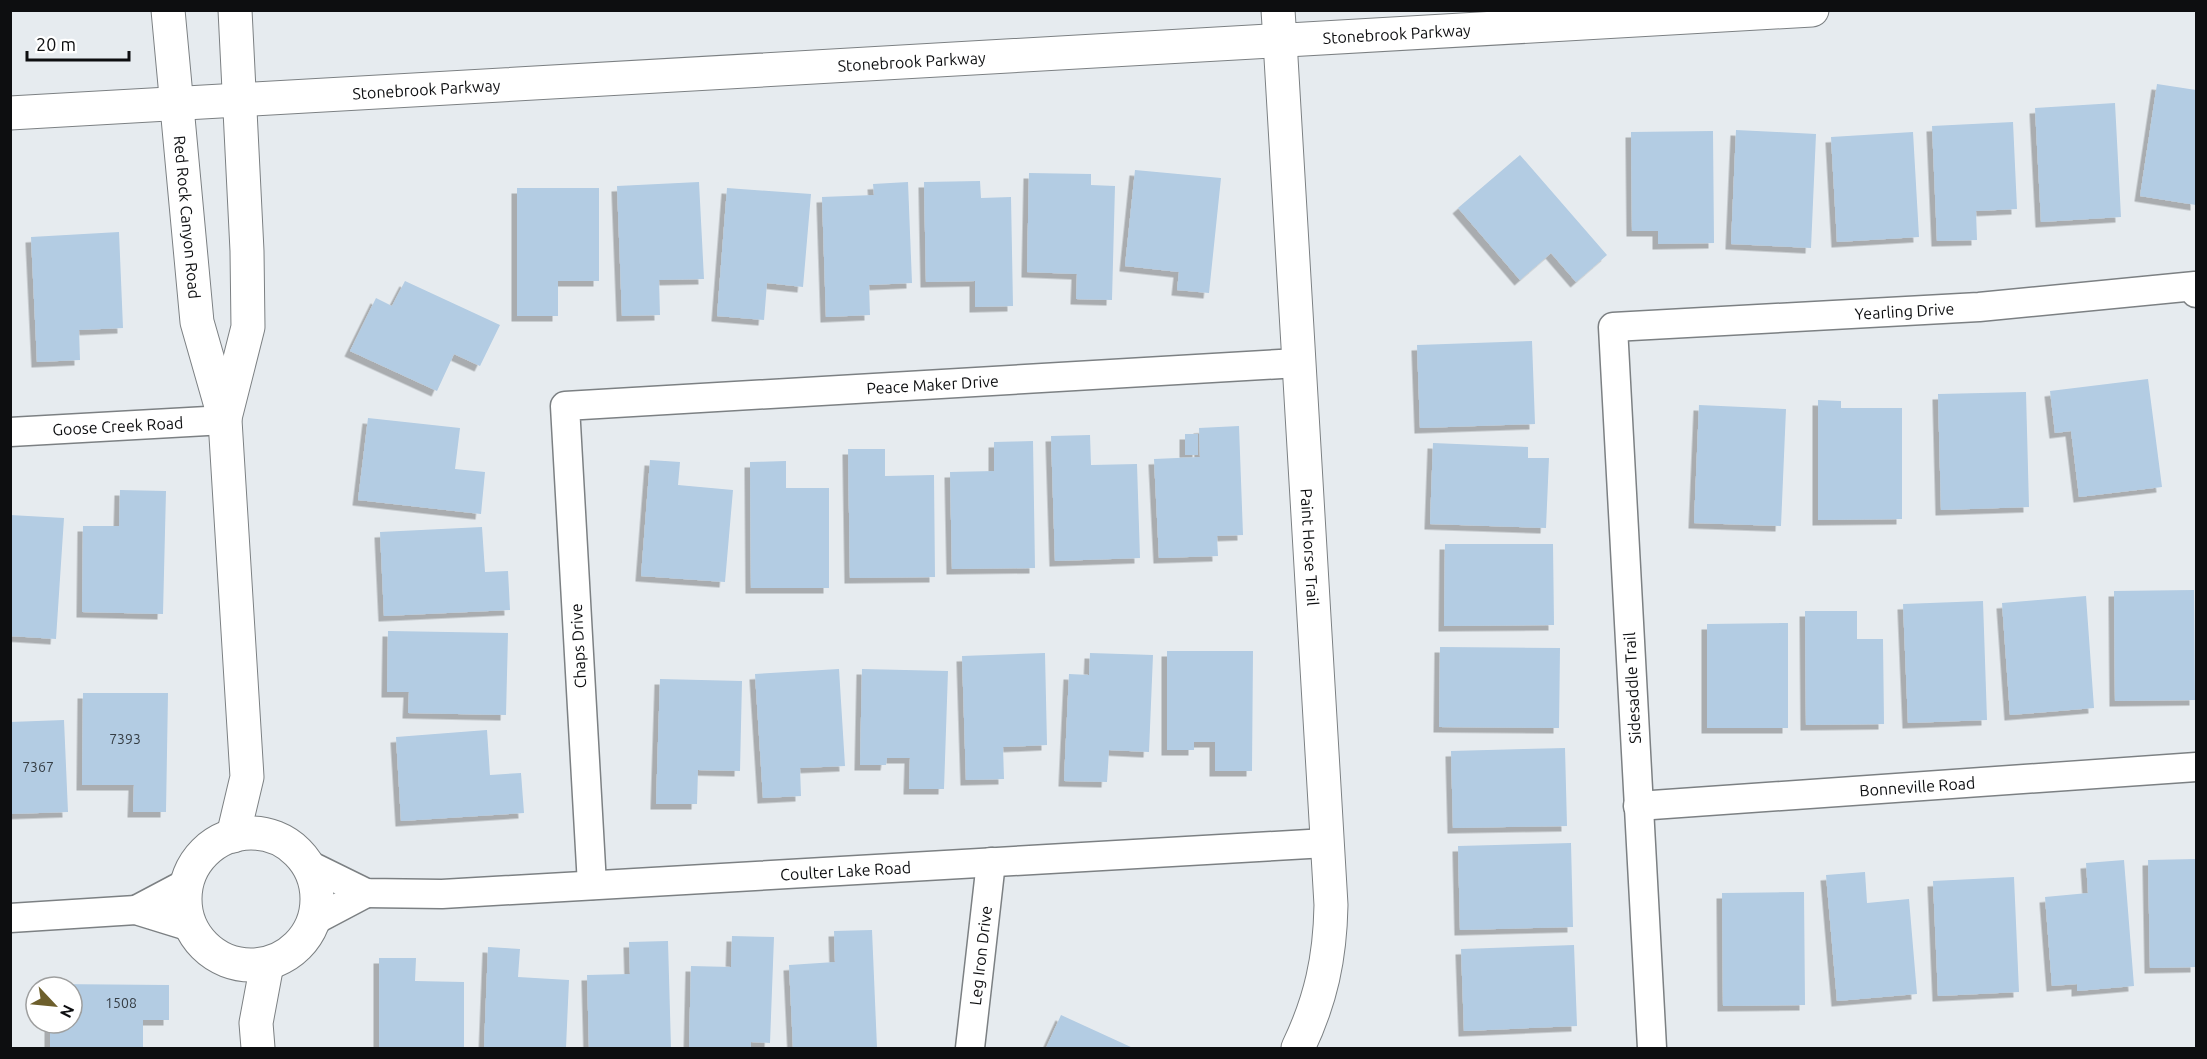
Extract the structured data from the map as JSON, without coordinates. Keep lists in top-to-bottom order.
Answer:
{
  "streets": {
    "street": [
      "Stonebrook Parkway",
      "Red Rock Canyon Road",
      "Yearling Drive",
      "Peace Maker Drive",
      "Goose Creek Road",
      "Paint Horse Trail",
      "Chaps Drive",
      "Sidesaddle Trail",
      "Bonneville Road",
      "Coulter Lake Road",
      "Leg Iron Drive"
    ]
  },
  "crossings": [
    ["Stonebrook Parkway", "Red Rock Canyon Road"],
    ["Stonebrook Parkway", "Paint Horse Trail"],
    ["Red Rock Canyon Road", "Goose Creek Road"],
    ["Red Rock Canyon Road", "Coulter Lake Road"],
    ["Yearling Drive", "Sidesaddle Trail"],
    ["Peace Maker Drive", "Paint Horse Trail"],
    ["Peace Maker Drive", "Chaps Drive"],
    ["Paint Horse Trail", "Coulter Lake Road"],
    ["Chaps Drive", "Coulter Lake Road"],
    ["Sidesaddle Trail", "Bonneville Road"],
    ["Coulter Lake Road", "Leg Iron Drive"]
  ],
  "house_numbers": ["7393", "7367", "1508"],
  "scale_bar": "20 m",
  "north": "bottom right"
}
